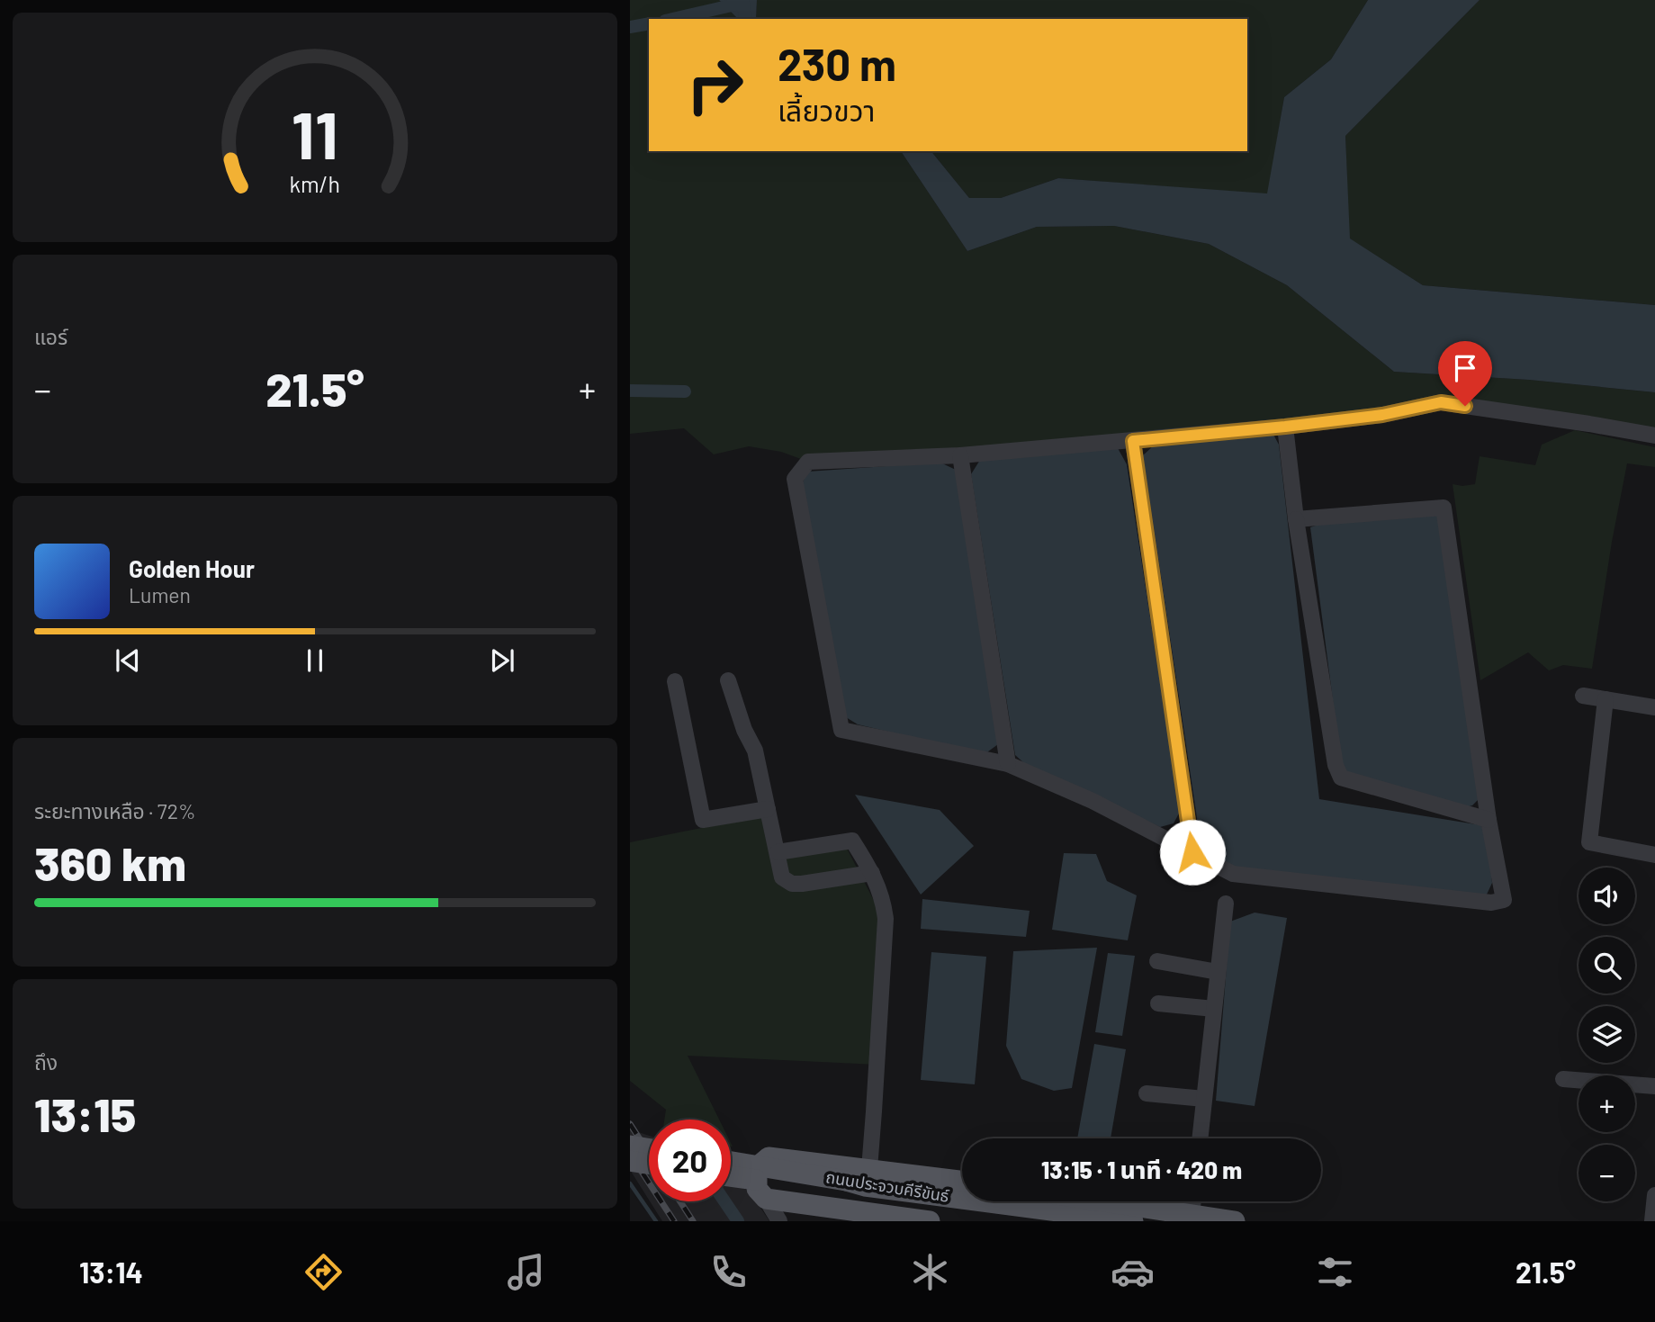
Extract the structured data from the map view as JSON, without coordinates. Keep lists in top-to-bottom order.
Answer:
{
  "streets": {
    "main road": ["ถนนประจวบคีรีขันธ์"]
  },
  "page": {
    "turn": ["230 m", "เลี้ยวขวา"],
    "tile": [
      "แอร์",
      ["ระยะทางเหลือ · 72%", "360 km"],
      ["ถึง", "13:15"]
    ],
    "heat": ["−", "21.5°", "+"],
    "song": ["Golden Hour", "Lumen"],
    "map_buttons": ["+", "−"],
    "limit": "20",
    "trip": "13:15 · 1 นาที · 420 m",
    "tabs": ["13:14", "21.5°"],
    "gauge": ["11", "km/h"]
  }
}
